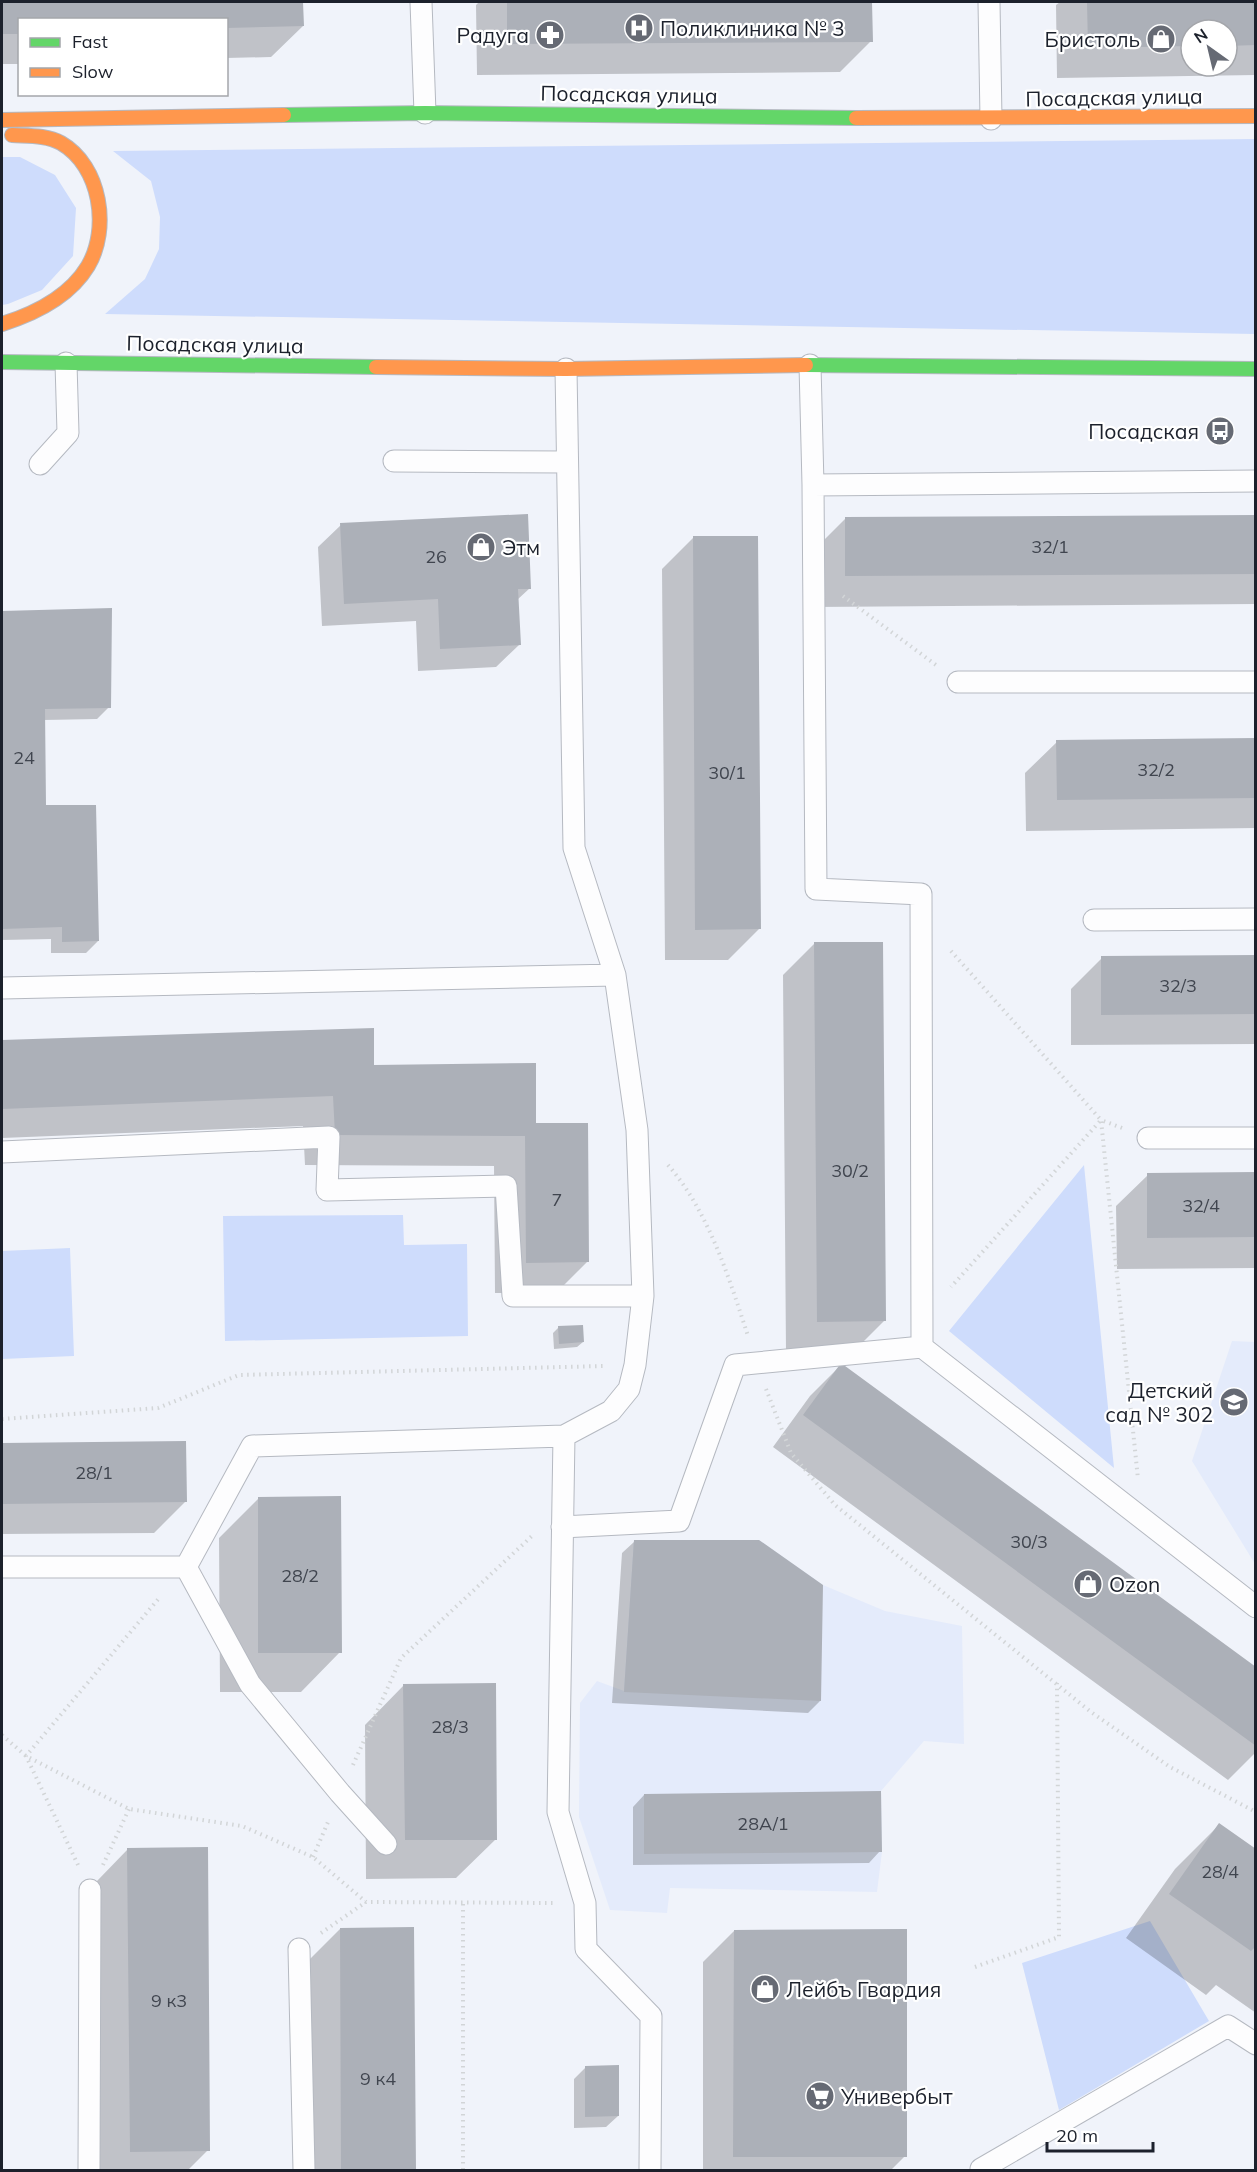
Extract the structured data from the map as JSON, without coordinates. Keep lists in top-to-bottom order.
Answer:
{
  "streets": {
    "street": ["Посадская улица"]
  },
  "places": {
    "hospital": ["Поликлиника № 3"],
    "pharmacy": ["Радуга"],
    "shop": [
      "Бристоль",
      "Этм",
      "Ozon",
      "Лейбъ Гвардия"
    ],
    "bus stop": ["Посадская"],
    "school or university": ["Детский сад № 302"],
    "supermarket": ["Универбыт"]
  },
  "house_numbers": [
    "32/1",
    "26",
    "24",
    "32/2",
    "30/1",
    "32/3",
    "30/2",
    "7",
    "32/4",
    "28/1",
    "30/3",
    "28/2",
    "28/3",
    "28А/1",
    "28/4",
    "9 к3",
    "9 к4"
  ],
  "legend": ["Fast", "Slow"],
  "scale_bar": "20 m",
  "north": "top left"
}
